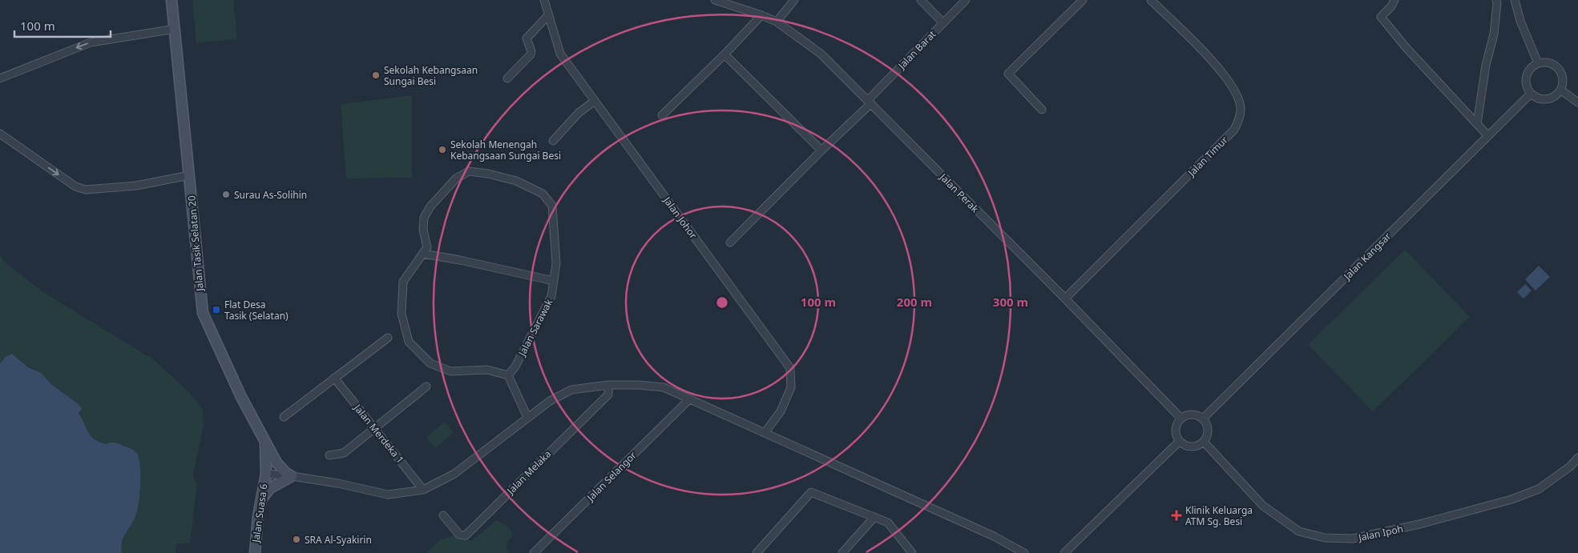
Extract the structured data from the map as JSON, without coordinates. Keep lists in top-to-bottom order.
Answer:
{
  "streets": {
    "street": [
      "Jalan Barat",
      "Jalan Timur",
      "Jalan Perak",
      "Jalan Johor",
      "Jalan Tasik Selatan 20",
      "Jalan Kangsar",
      "Jalan Sarawak",
      "Jalan Merdeka 1",
      "Jalan Melaka",
      "Jalan Selangor",
      "Jalan Suasa 6",
      "Jalan Ipoh"
    ]
  },
  "crossings": [
    ["Jalan Barat", "Jalan Perak"],
    ["Jalan Timur", "Jalan Perak"],
    ["Jalan Perak", "Jalan Kangsar"],
    ["Jalan Perak", "Jalan Ipoh"],
    ["Jalan Tasik Selatan 20", "Jalan Suasa 6"],
    ["Jalan Kangsar", "Jalan Ipoh"]
  ],
  "places": {
    "other": [
      "Sekolah Kebangsaan Sungai Besi",
      "Sekolah Menengah Kebangsaan Sungai Besi",
      "Surau As-Solihin",
      "SRA Al-Syakirin"
    ],
    "transit": ["Flat Desa Tasik (Selatan)"],
    "health": ["Klinik Keluarga ATM Sg. Besi"]
  },
  "scale_bar": "100 m",
  "rings": ["100 m", "200 m", "300 m"]
}
